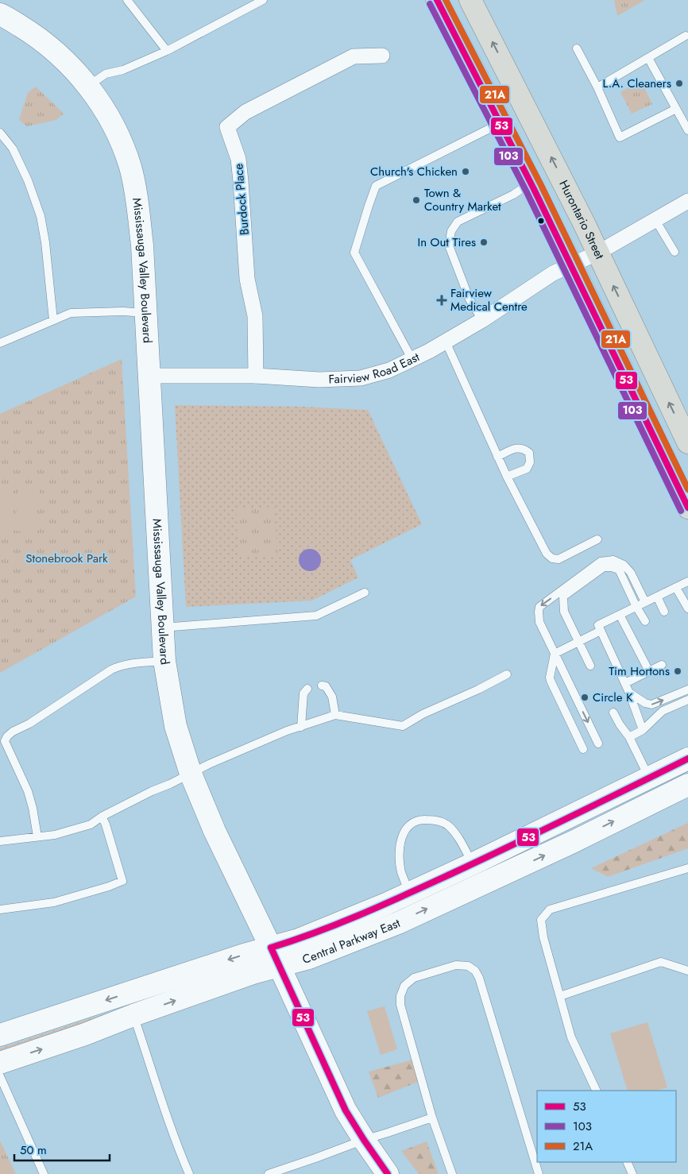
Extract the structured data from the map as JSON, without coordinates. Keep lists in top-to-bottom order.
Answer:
{
  "streets": {
    "main road": ["Hurontario Street"],
    "street": [
      "Burdock Place",
      "Mississauga Valley Boulevard",
      "Fairview Road East",
      "Central Parkway East"
    ]
  },
  "crossings": [
    ["Burdock Place", "Fairview Road East"],
    ["Hurontario Street", "Fairview Road East"],
    ["Mississauga Valley Boulevard", "Fairview Road East"],
    ["Mississauga Valley Boulevard", "Central Parkway East"]
  ],
  "parks": ["Stonebrook Park"],
  "places": {
    "other": [
      "L.A. Cleaners",
      "Church's Chicken",
      "Town & Country Market",
      "In Out Tires",
      "Tim Hortons",
      "Circle K"
    ],
    "health": ["Fairview Medical Centre"]
  },
  "lines": ["transit line 53", "transit line 21A", "transit line 103"],
  "legend": ["53", "103", "21A"],
  "scale_bar": "50 m"
}
